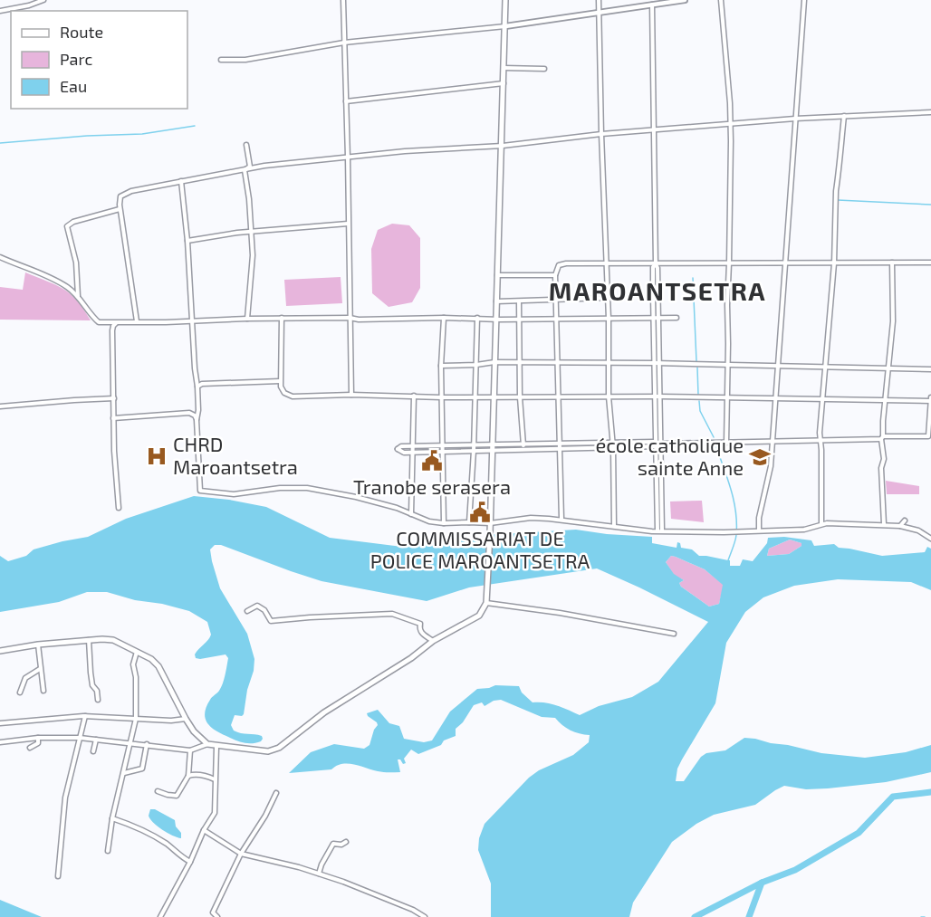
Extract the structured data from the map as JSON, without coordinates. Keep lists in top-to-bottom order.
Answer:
{
  "districts": ["MAROANTSETRA"],
  "places": {
    "hospital": ["CHRD Maroantsetra"],
    "school or university": ["école catholique sainte Anne"],
    "public building": ["Tranobe serasera", "COMMISSARIAT DE POLICE MAROANTSETRA"]
  },
  "legend": ["Route", "Parc", "Eau"]
}
